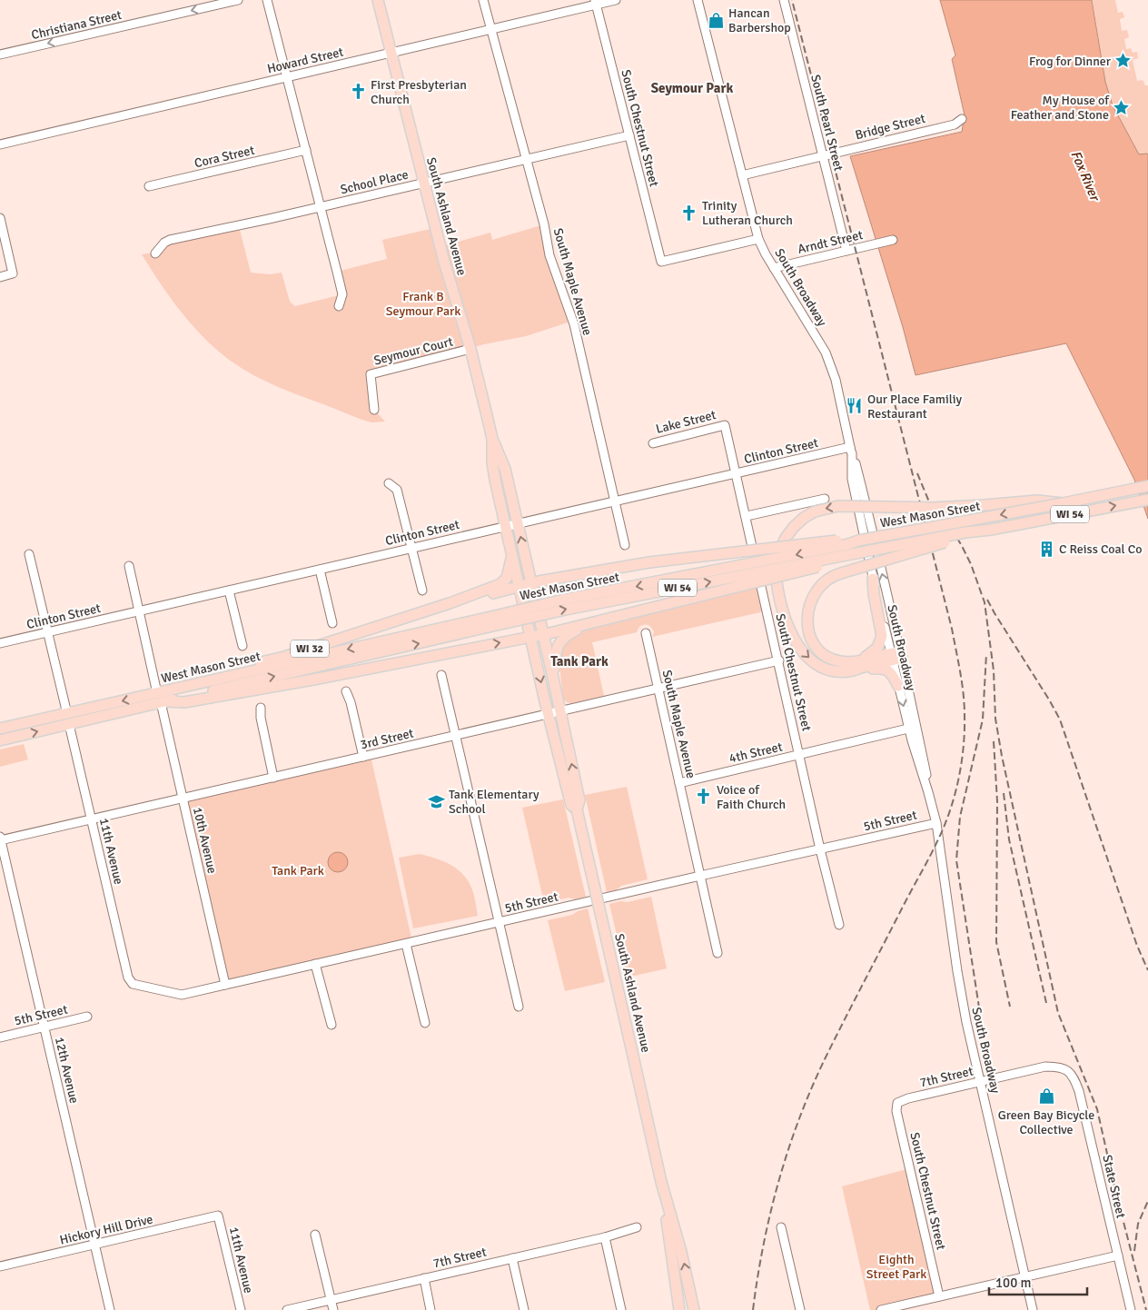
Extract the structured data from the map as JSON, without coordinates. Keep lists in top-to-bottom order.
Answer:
{
  "streets": {
    "main road": [
      "South Ashland Avenue",
      "West Mason Street",
      "WI 54",
      "WI 32"
    ],
    "street": [
      "Christiana Street",
      "Howard Street",
      "South Pearl Street",
      "Bridge Street",
      "South Chestnut Street",
      "Cora Street",
      "School Place",
      "Arndt Street",
      "South Maple Avenue",
      "South Broadway",
      "Seymour Court",
      "Lake Street",
      "Clinton Street",
      "3rd Street",
      "4th Street",
      "5th Street",
      "10th Avenue",
      "11th Avenue",
      "12th Avenue",
      "7th Street",
      "State Street",
      "Hickory Hill Drive"
    ]
  },
  "crossings": [
    ["Howard Street", "South Chestnut Street"],
    ["Howard Street", "South Ashland Avenue"],
    ["Howard Street", "South Maple Avenue"],
    ["South Pearl Street", "Bridge Street"],
    ["South Pearl Street", "Arndt Street"],
    ["Bridge Street", "South Broadway"],
    ["South Chestnut Street", "School Place"],
    ["South Chestnut Street", "South Broadway"],
    ["South Chestnut Street", "Lake Street"],
    ["South Chestnut Street", "Clinton Street"],
    ["South Chestnut Street", "3rd Street"],
    ["South Chestnut Street", "4th Street"],
    ["South Chestnut Street", "5th Street"],
    ["South Chestnut Street", "7th Street"],
    ["School Place", "South Ashland Avenue"],
    ["School Place", "South Maple Avenue"],
    ["South Ashland Avenue", "Seymour Court"],
    ["South Ashland Avenue", "Clinton Street"],
    ["South Ashland Avenue", "WI 32"],
    ["South Ashland Avenue", "3rd Street"],
    ["Arndt Street", "South Broadway"],
    ["South Maple Avenue", "Clinton Street"],
    ["South Maple Avenue", "3rd Street"],
    ["South Maple Avenue", "4th Street"],
    ["South Maple Avenue", "5th Street"],
    ["South Broadway", "Clinton Street"],
    ["South Broadway", "4th Street"],
    ["South Broadway", "5th Street"],
    ["South Broadway", "7th Street"],
    ["Clinton Street", "10th Avenue"],
    ["Clinton Street", "11th Avenue"],
    ["West Mason Street", "WI 32"],
    ["West Mason Street", "10th Avenue"],
    ["West Mason Street", "11th Avenue"],
    ["WI 32", "10th Avenue"],
    ["3rd Street", "10th Avenue"],
    ["3rd Street", "11th Avenue"],
    ["3rd Street", "12th Avenue"],
    ["5th Street", "10th Avenue"],
    ["5th Street", "11th Avenue"],
    ["5th Street", "12th Avenue"],
    ["11th Avenue", "Hickory Hill Drive"],
    ["12th Avenue", "Hickory Hill Drive"],
    ["7th Street", "State Street"]
  ],
  "one_way": ["Christiana Street"],
  "districts": ["Seymour Park", "Tank Park"],
  "water": ["Fox River"],
  "parks": ["Frank B Seymour Park", "Tank Park", "Eighth Street Park"],
  "places": {
    "shop": ["Hancan Barbershop", "Green Bay Bicycle Collective"],
    "place": ["Frog for Dinner", "My House of Feather and Stone"],
    "church": ["First Presbyterian Church", "Trinity Lutheran Church", "Voice of Faith Church"],
    "restaurant": ["Our Place Familiy Restaurant"],
    "building": ["C Reiss Coal Co"],
    "school or university": ["Tank Elementary School"]
  },
  "scale_bar": "100 m"
}
